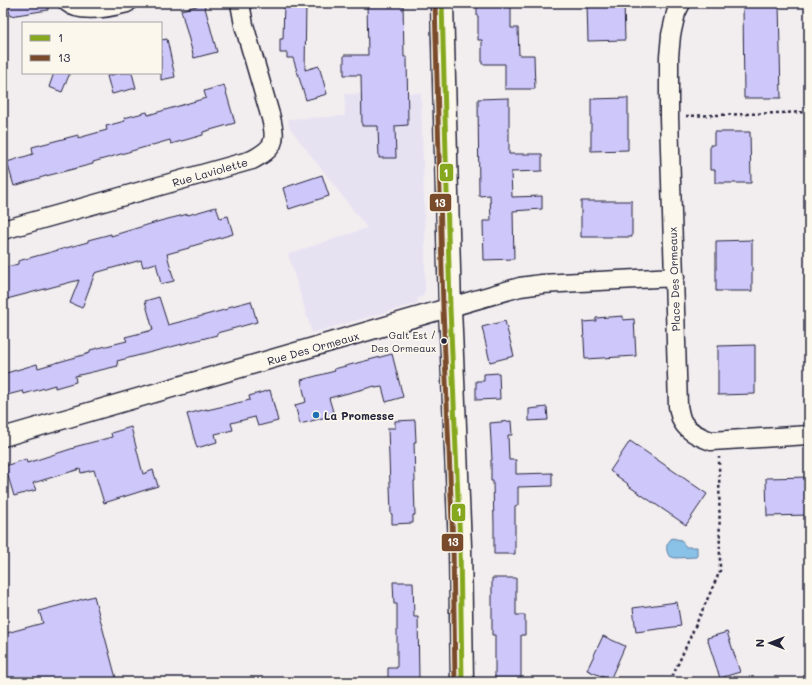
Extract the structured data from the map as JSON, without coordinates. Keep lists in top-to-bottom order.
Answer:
{
  "streets": {
    "street": ["Rue Laviolette", "Place Des Ormeaux", "Rue Des Ormeaux"]
  },
  "crossings": [
    ["Place Des Ormeaux", "Rue Des Ormeaux"]
  ],
  "places": ["Galt Est / Des Ormeaux", "La Promesse"],
  "lines": ["transit line 1", "transit line 13"],
  "legend": ["1", "13"],
  "north": "left"
}
